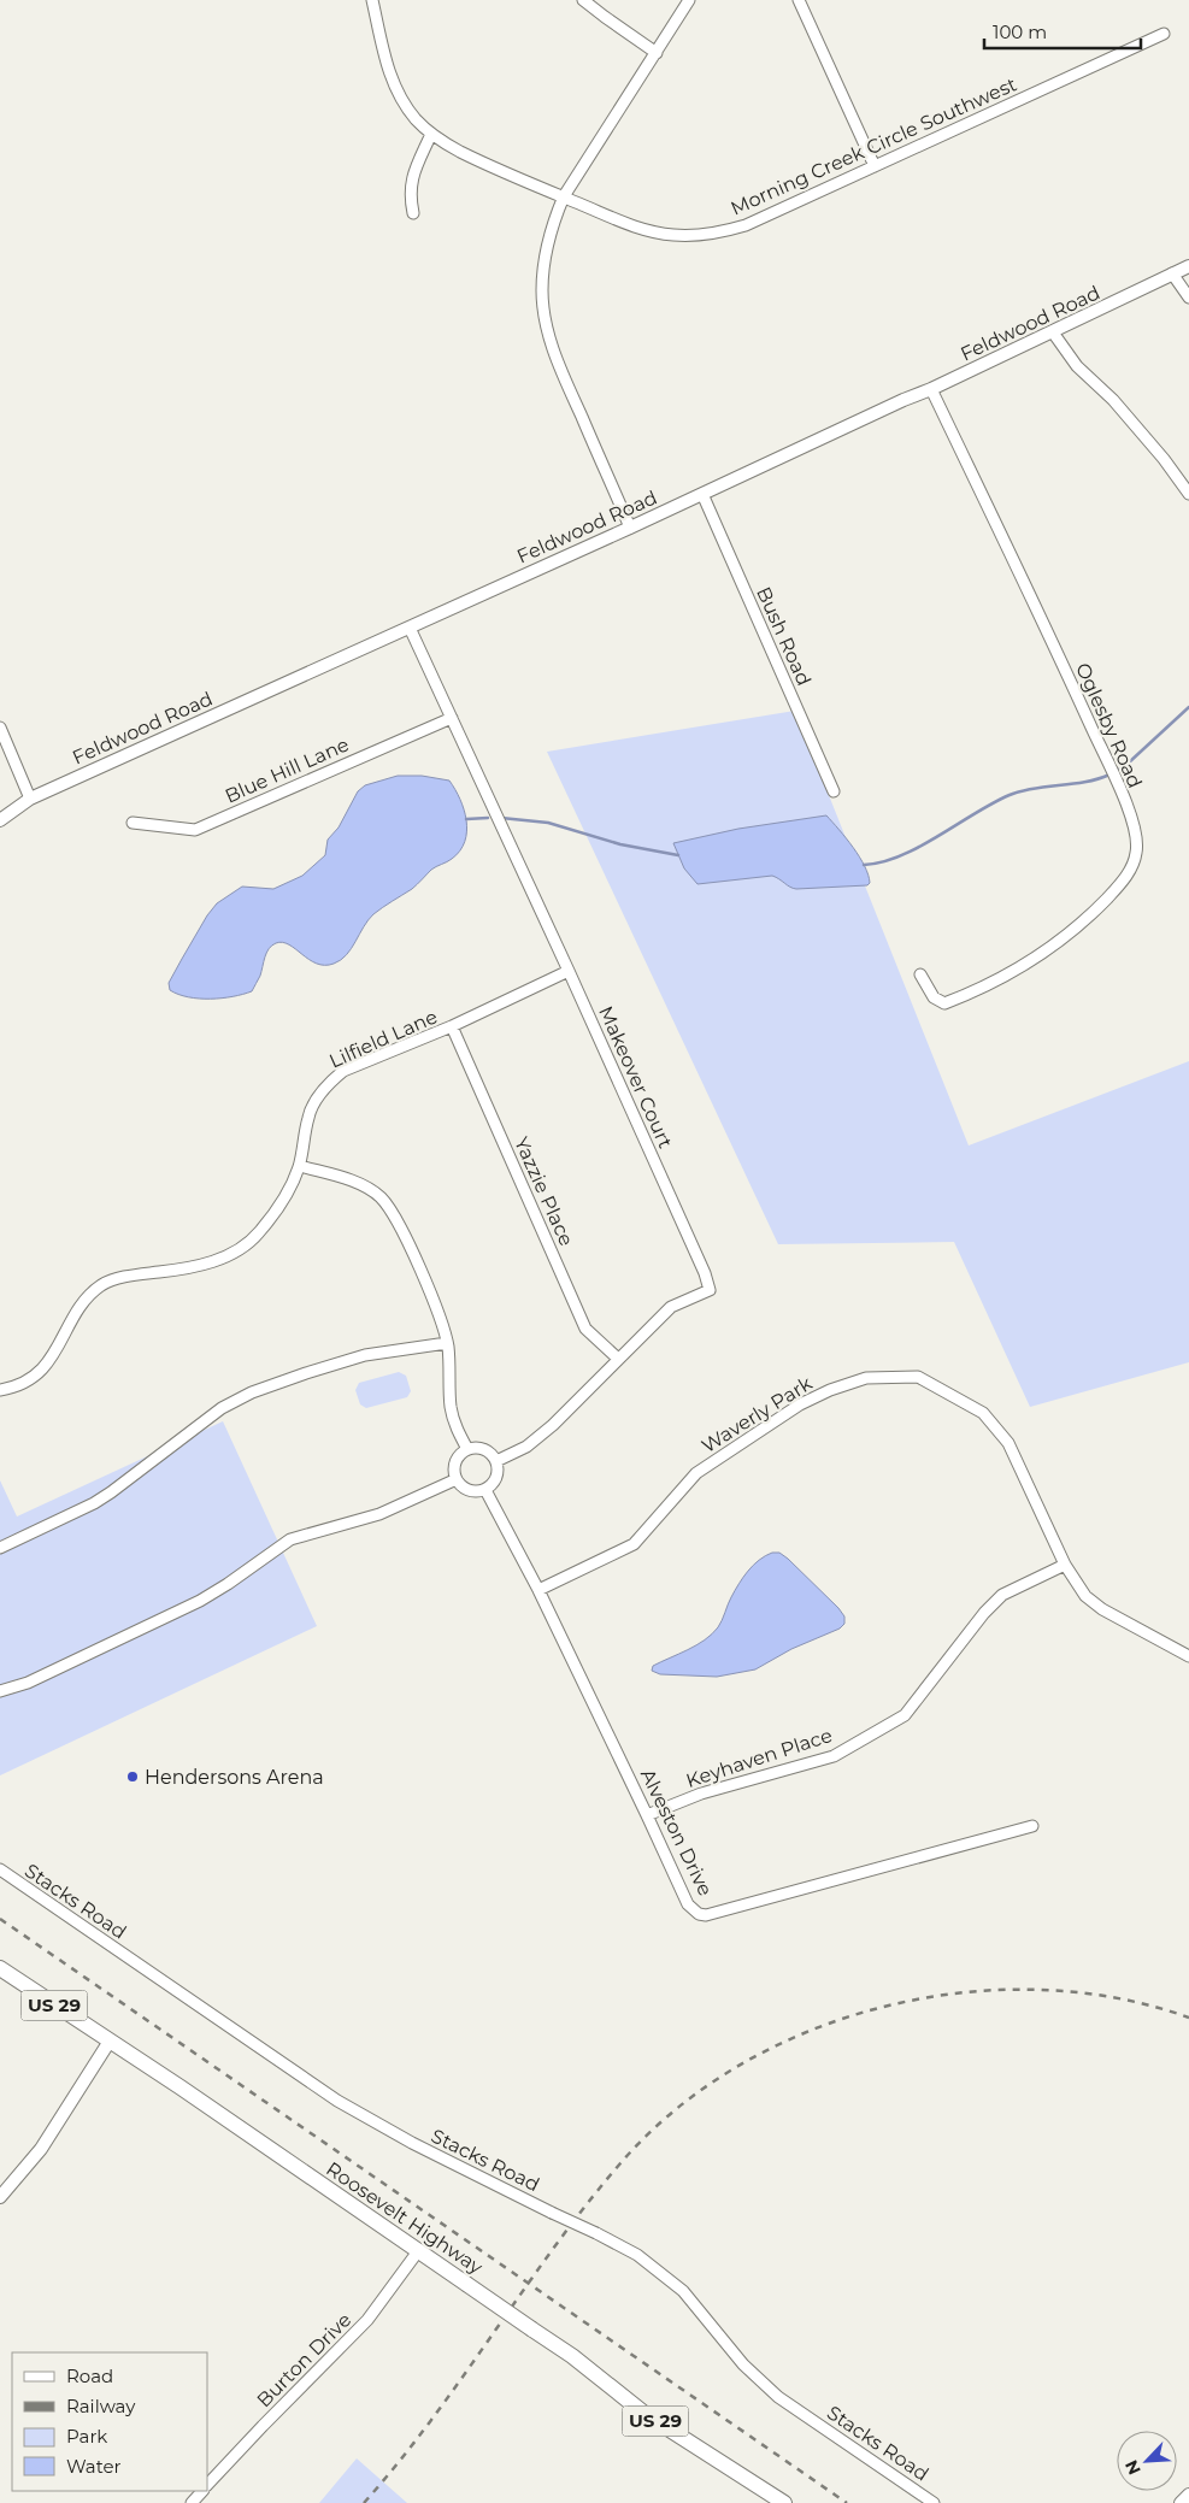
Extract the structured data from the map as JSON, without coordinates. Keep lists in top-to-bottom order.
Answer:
{
  "streets": {
    "main road": ["US 29", "Roosevelt Highway"],
    "street": [
      "Morning Creek Circle Southwest",
      "Feldwood Road",
      "Bush Road",
      "Oglesby Road",
      "Blue Hill Lane",
      "Lilfield Lane",
      "Makeover Court",
      "Yazzie Place",
      "Waverly Park",
      "Keyhaven Place",
      "Alveston Drive",
      "Stacks Road",
      "Burton Drive"
    ]
  },
  "crossings": [
    ["Feldwood Road", "Bush Road"],
    ["Feldwood Road", "Oglesby Road"],
    ["Feldwood Road", "Makeover Court"],
    ["Blue Hill Lane", "Makeover Court"],
    ["Lilfield Lane", "Makeover Court"],
    ["Lilfield Lane", "Yazzie Place"],
    ["Makeover Court", "Yazzie Place"],
    ["Makeover Court", "Alveston Drive"],
    ["Waverly Park", "Keyhaven Place"],
    ["Waverly Park", "Alveston Drive"],
    ["Keyhaven Place", "Alveston Drive"],
    ["Roosevelt Highway", "Burton Drive"]
  ],
  "places": ["Hendersons Arena"],
  "legend": [
    "Road",
    "Railway",
    "Park",
    "Water"
  ],
  "scale_bar": "100 m",
  "north": "bottom left"
}
